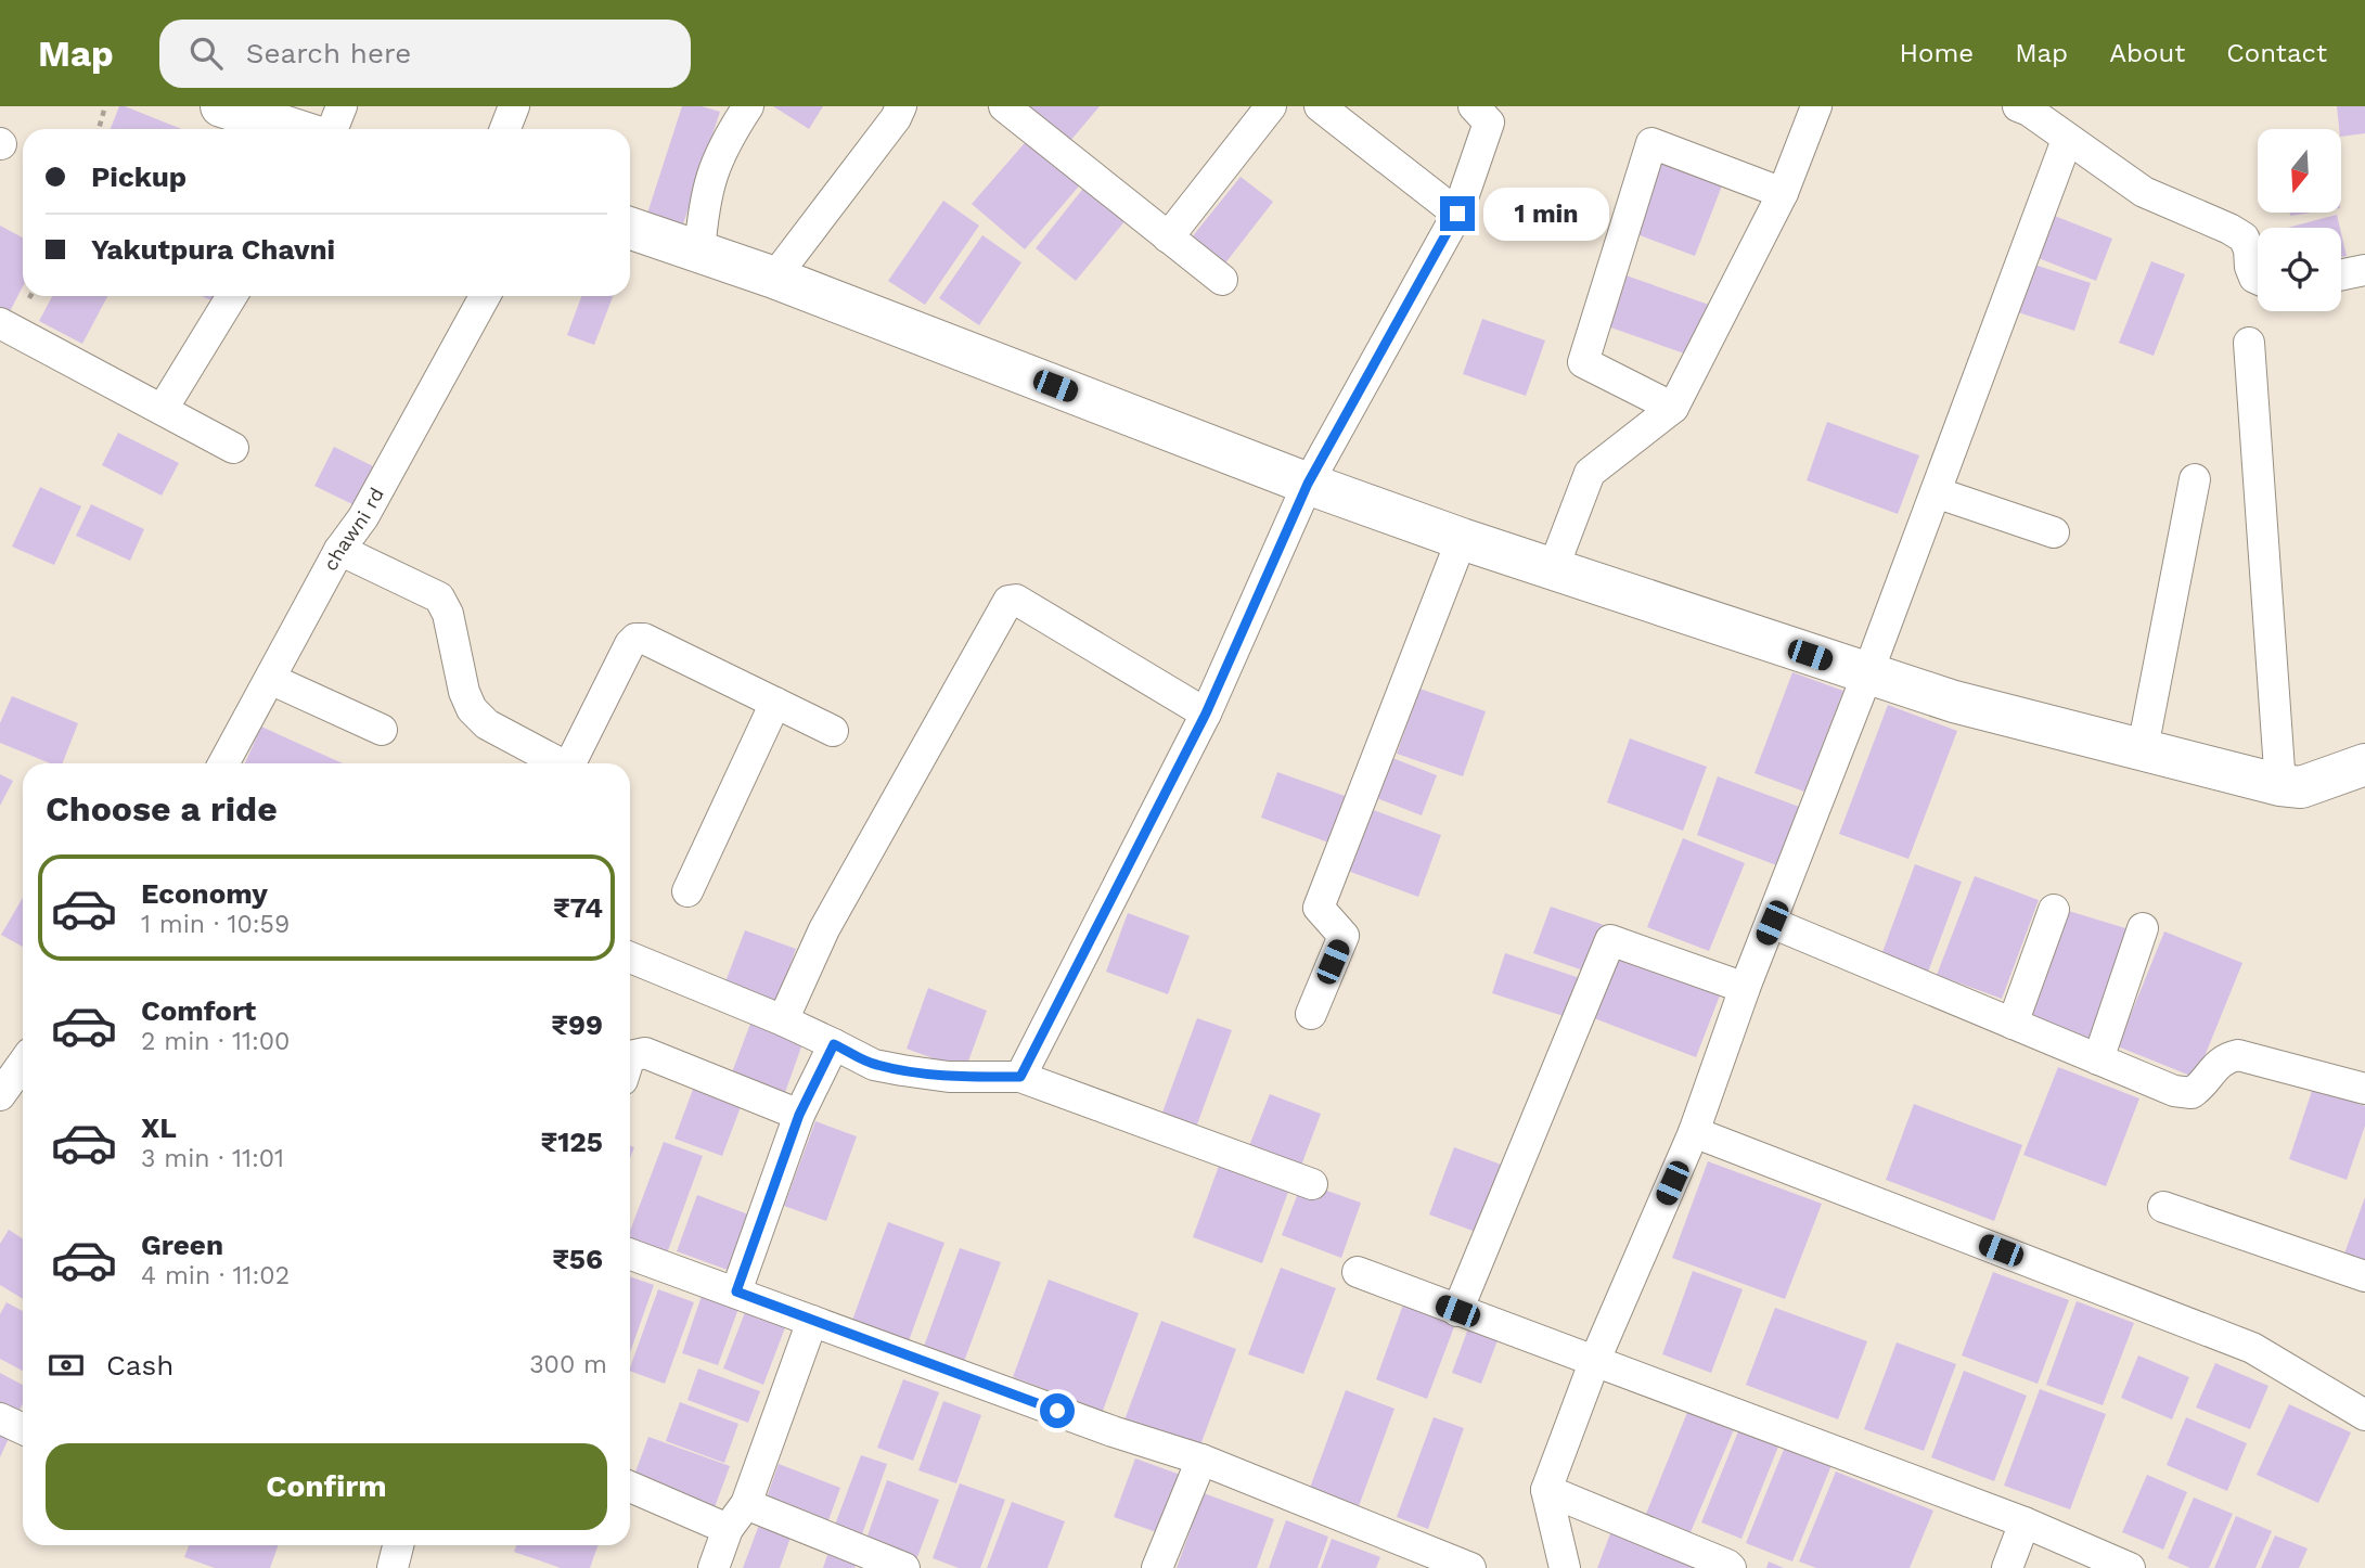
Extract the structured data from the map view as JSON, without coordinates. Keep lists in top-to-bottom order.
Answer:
{
  "streets": {
    "street": ["chawni rd"]
  },
  "north": "bottom",
  "page": {
    "header": "Map",
    "search": "Search here",
    "nav": [
      "Home",
      "Map",
      "About",
      "Contact"
    ],
    "banner": ["Pickup", "Yakutpura Chavni"],
    "bubble": "1 min",
    "heading": "Choose a ride",
    "list": [
      {
        "name": "Economy",
        "note": "1 min · 10:59",
        "value": "₹74"
      },
      {
        "name": "Comfort",
        "note": "2 min · 11:00",
        "value": "₹99"
      },
      {
        "name": "XL",
        "note": "3 min · 11:01",
        "value": "₹125"
      },
      {
        "name": "Green",
        "note": "4 min · 11:02",
        "value": "₹56"
      }
    ],
    "pay": ["Cash", "300 m"],
    "buttons": "Confirm"
  }
}
